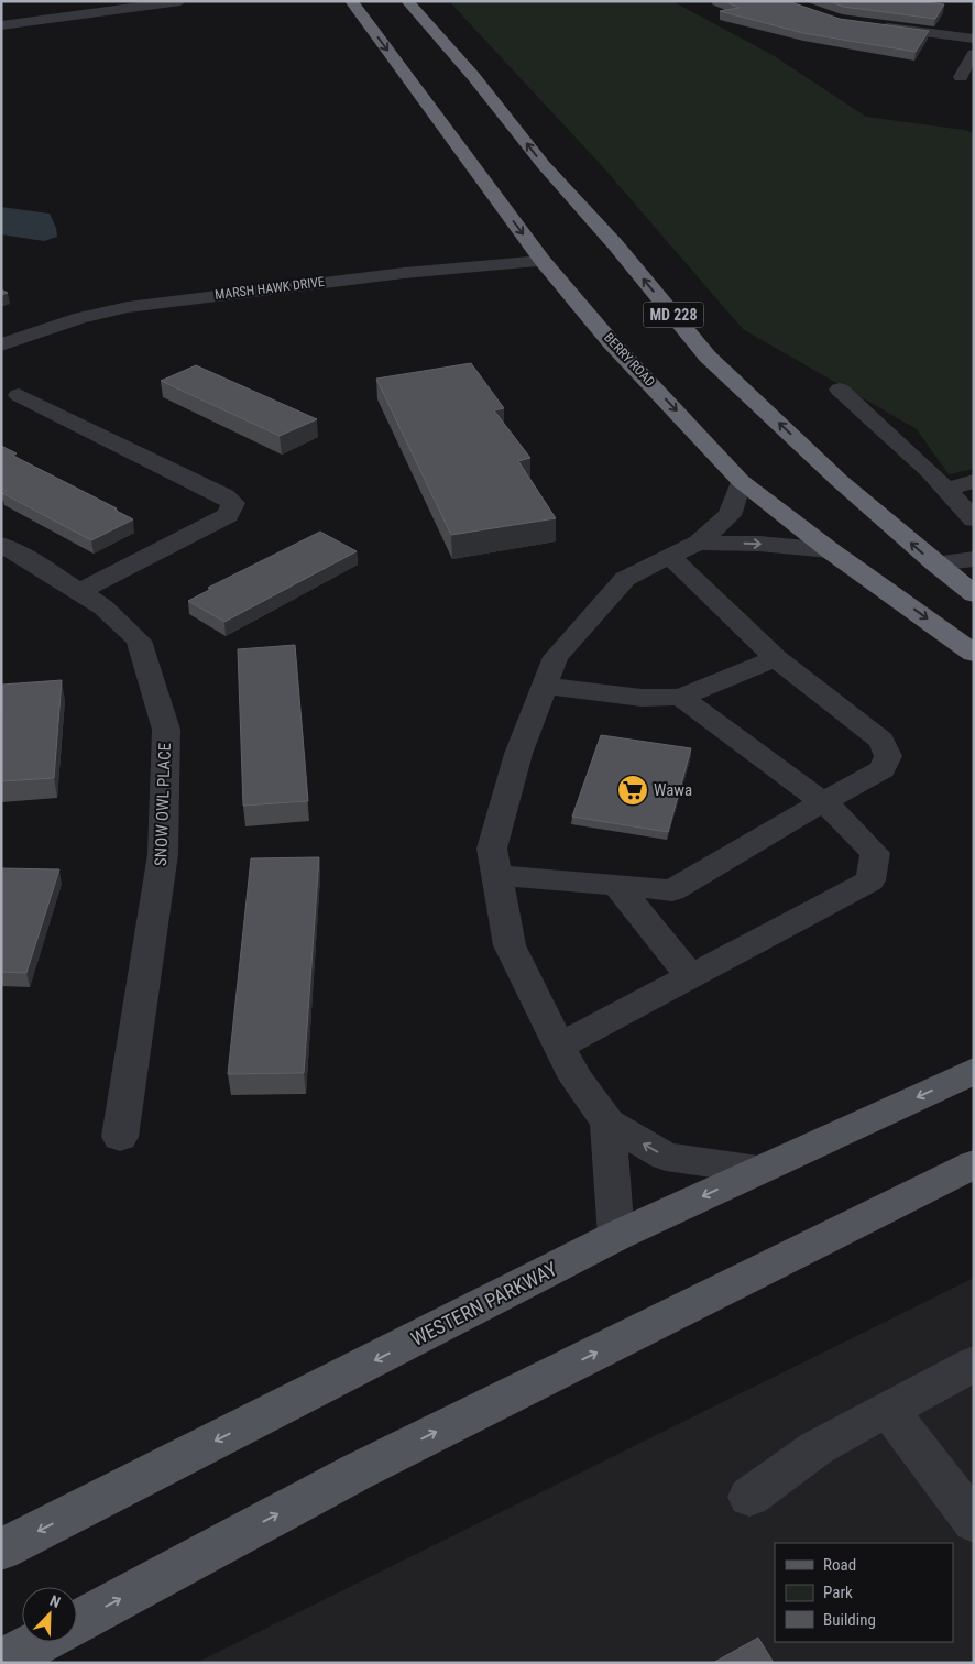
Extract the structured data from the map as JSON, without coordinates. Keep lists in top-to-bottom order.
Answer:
{
  "streets": {
    "highway": ["MD 228", "BERRY ROAD"],
    "main road": ["WESTERN PARKWAY"],
    "street": ["MARSH HAWK DRIVE", "SNOW OWL PLACE"]
  },
  "crossings": [
    ["MARSH HAWK DRIVE", "BERRY ROAD"]
  ],
  "places": {
    "supermarket": ["Wawa"]
  },
  "legend": ["Road", "Park", "Building"],
  "north": "top right"
}
